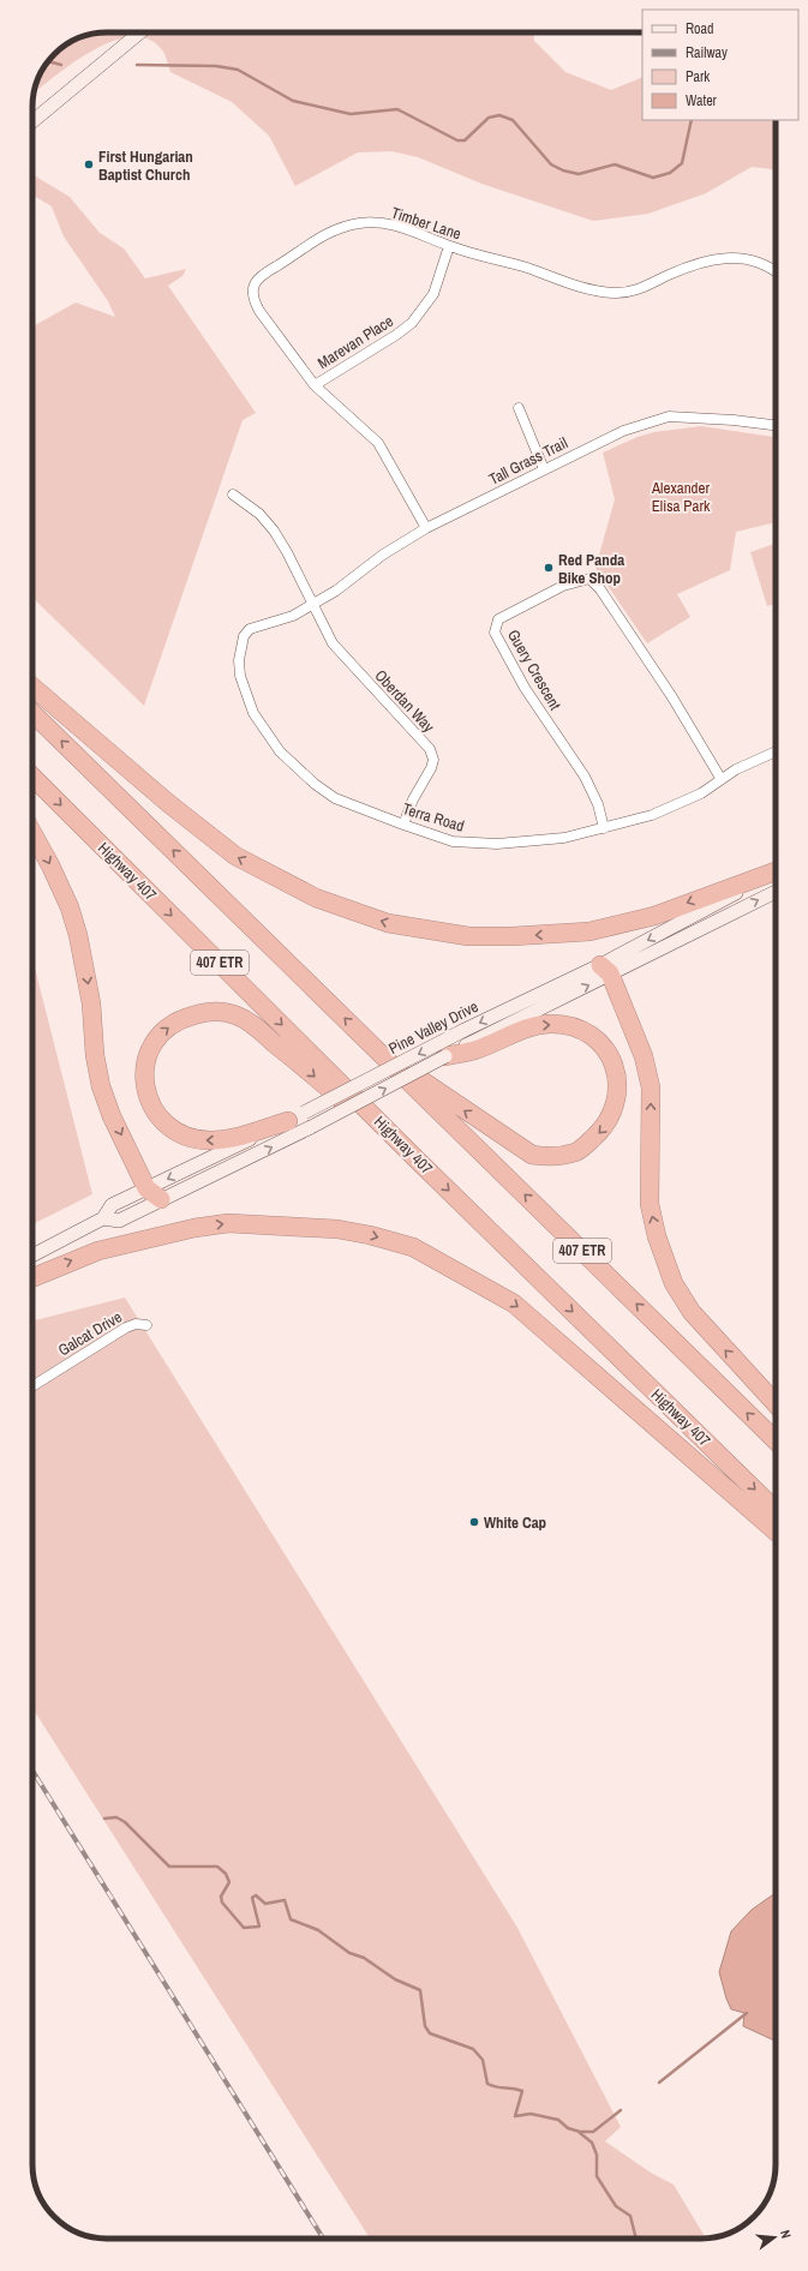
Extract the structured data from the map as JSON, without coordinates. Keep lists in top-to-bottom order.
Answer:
{
  "streets": {
    "highway": ["Highway 407", "407 ETR"],
    "main road": ["Pine Valley Drive"],
    "street": [
      "Timber Lane",
      "Marevan Place",
      "Tall Grass Trail",
      "Guery Crescent",
      "Oberdan Way",
      "Terra Road",
      "Galcat Drive"
    ]
  },
  "crossings": [
    ["Timber Lane", "Marevan Place"],
    ["Timber Lane", "Tall Grass Trail"],
    ["Tall Grass Trail", "Oberdan Way"],
    ["Tall Grass Trail", "Terra Road"],
    ["Guery Crescent", "Terra Road"],
    ["Oberdan Way", "Terra Road"]
  ],
  "parks": ["Alexander Elisa Park"],
  "places": ["First Hungarian Baptist Church", "Red Panda Bike Shop", "White Cap"],
  "legend": [
    "Road",
    "Railway",
    "Park",
    "Water"
  ],
  "north": "right"
}
